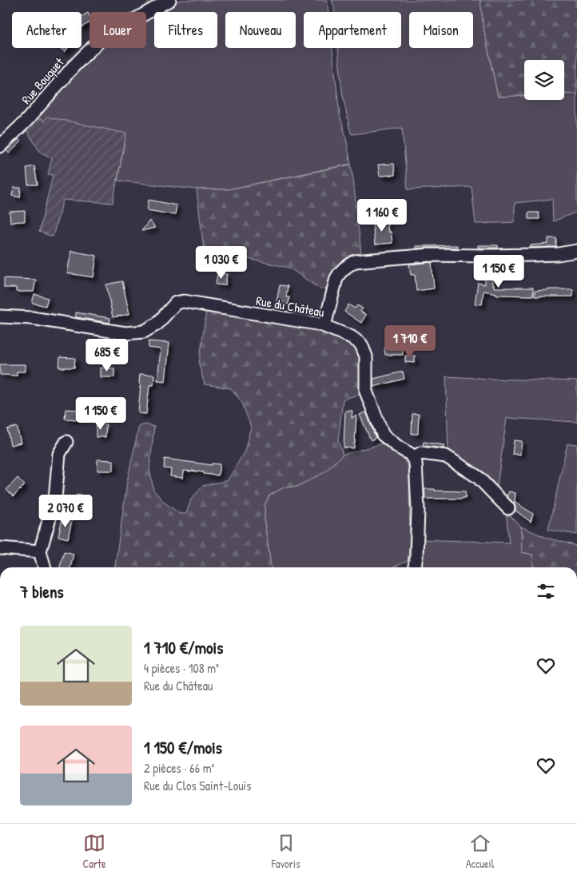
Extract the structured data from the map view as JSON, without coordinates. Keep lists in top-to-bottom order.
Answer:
{
  "streets": {
    "street": ["Rue Bouquet", "Rue du Château"]
  },
  "page": {
    "chip": [
      "Acheter",
      "Louer",
      "Filtres",
      "Nouveau",
      "Appartement",
      "Maison"
    ],
    "price": [
      "1 160 €",
      "1 030 €",
      "1 150 €",
      "1 710 €",
      "685 €",
      "1 150 €",
      "2 070 €"
    ],
    "heading": "7 biens",
    "list": [
      {
        "name": "1 710 €/mois",
        "note": "4 pièces · 108 m² · Rue du Château"
      },
      {
        "name": "1 150 €/mois",
        "note": "2 pièces · 66 m² · Rue du Clos Saint-Louis"
      }
    ],
    "tabs": ["Carte", "Favoris", "Accueil"]
  }
}
